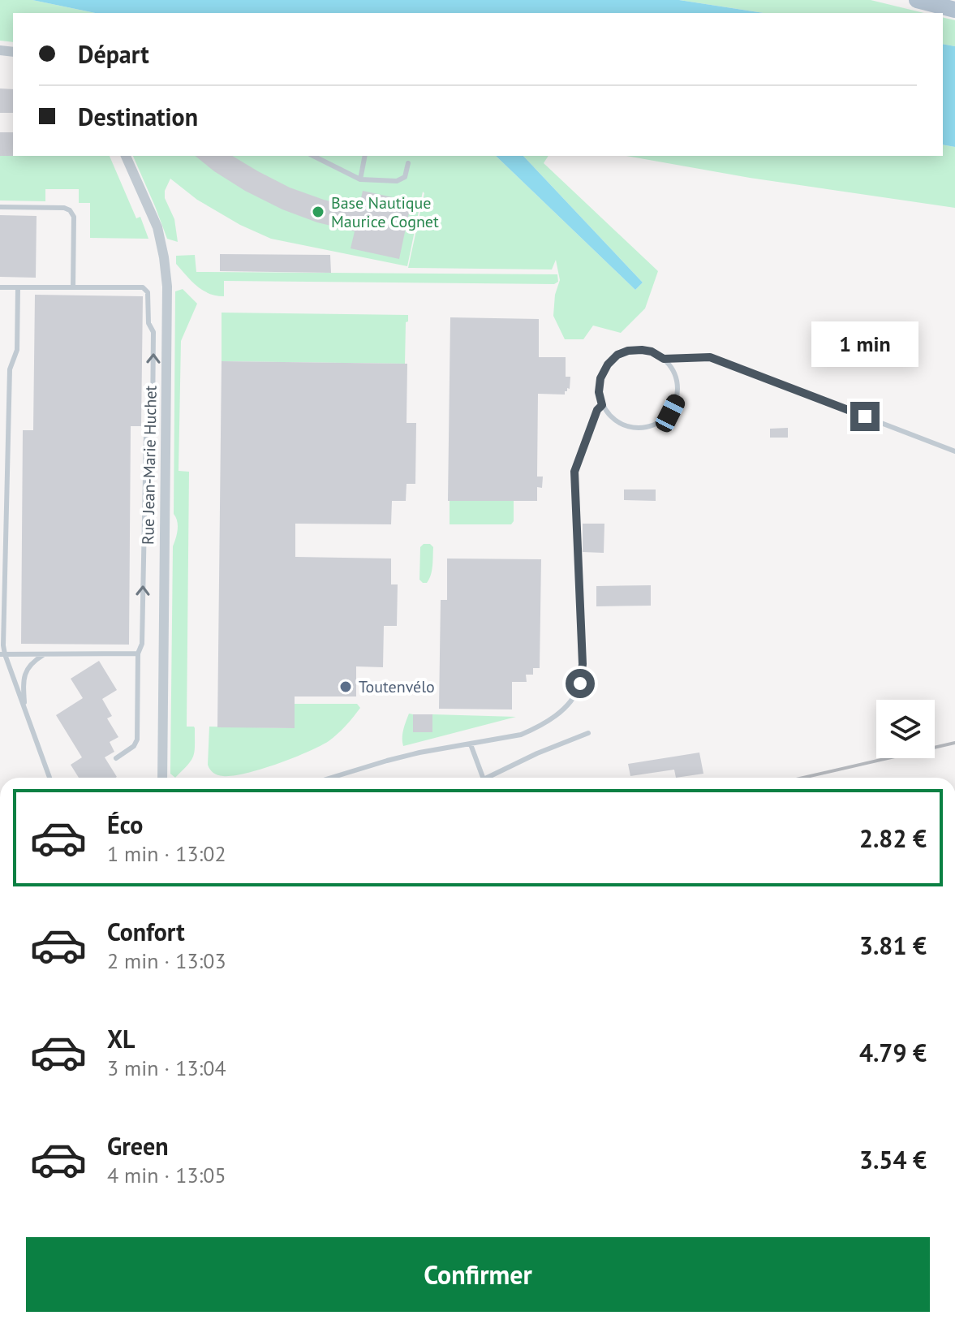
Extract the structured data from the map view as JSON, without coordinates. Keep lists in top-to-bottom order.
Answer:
{
  "streets": {
    "street": ["Rue Jean-Marie Huchet"]
  },
  "places": ["Base Nautique Maurice Cognet", "Toutenvélo"],
  "page": {
    "banner": ["Départ", "Destination"],
    "bubble": "1 min",
    "list": [
      {
        "name": "Éco",
        "note": "1 min · 13:02",
        "value": "2.82 €"
      },
      {
        "name": "Confort",
        "note": "2 min · 13:03",
        "value": "3.81 €"
      },
      {
        "name": "XL",
        "note": "3 min · 13:04",
        "value": "4.79 €"
      },
      {
        "name": "Green",
        "note": "4 min · 13:05",
        "value": "3.54 €"
      }
    ],
    "buttons": "Confirmer"
  }
}
